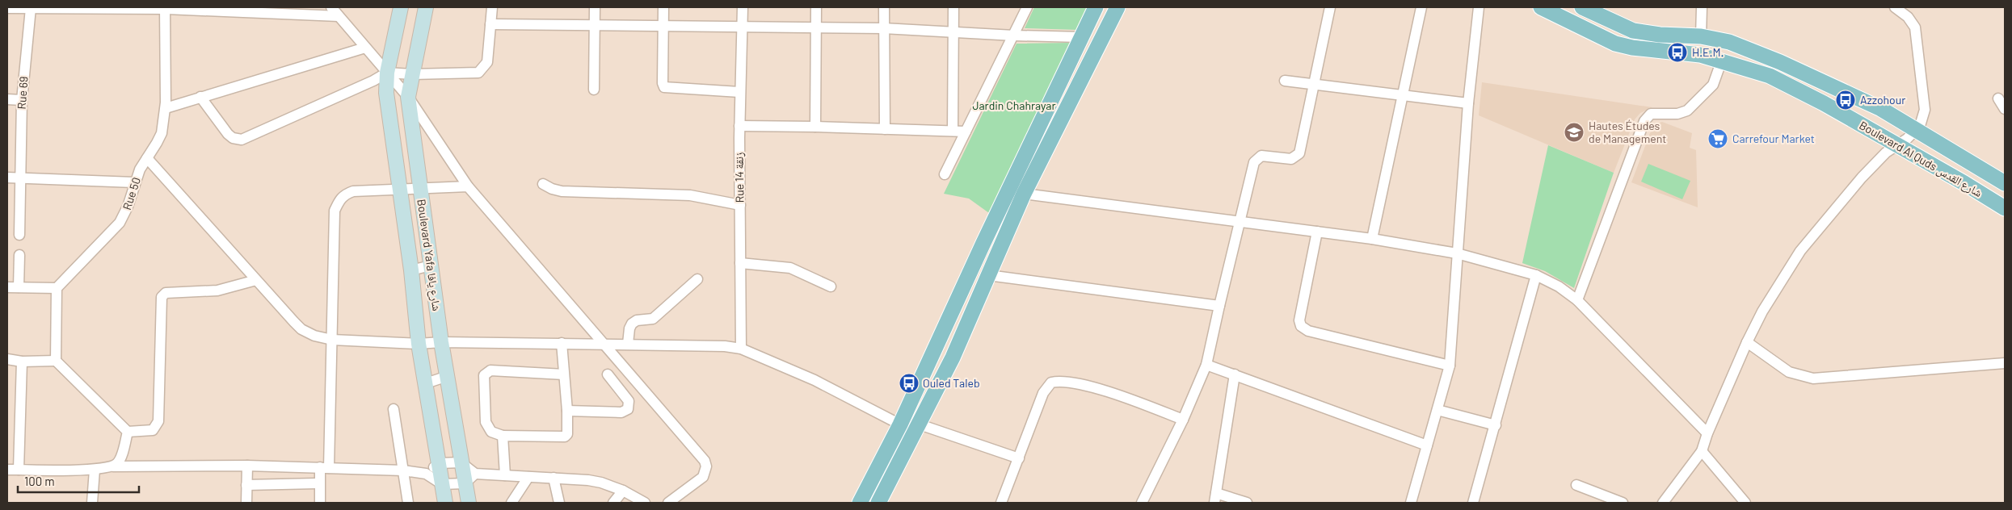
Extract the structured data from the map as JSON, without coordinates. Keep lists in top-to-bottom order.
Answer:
{
  "streets": {
    "main road": ["Boulevard Al Quds شارع القدس"],
    "street": [
      "Rue 69",
      "Rue 14 زنقة",
      "Rue 50",
      "Boulevard Yafa شارع يافا"
    ]
  },
  "parks": ["Jardin Chahrayar"],
  "places": {
    "bus stop": ["H.E.M.", "Azzohour", "Ouled Taleb"],
    "school or university": ["Hautes Études de Management"],
    "supermarket": ["Carrefour Market"]
  },
  "scale_bar": "100 m"
}
